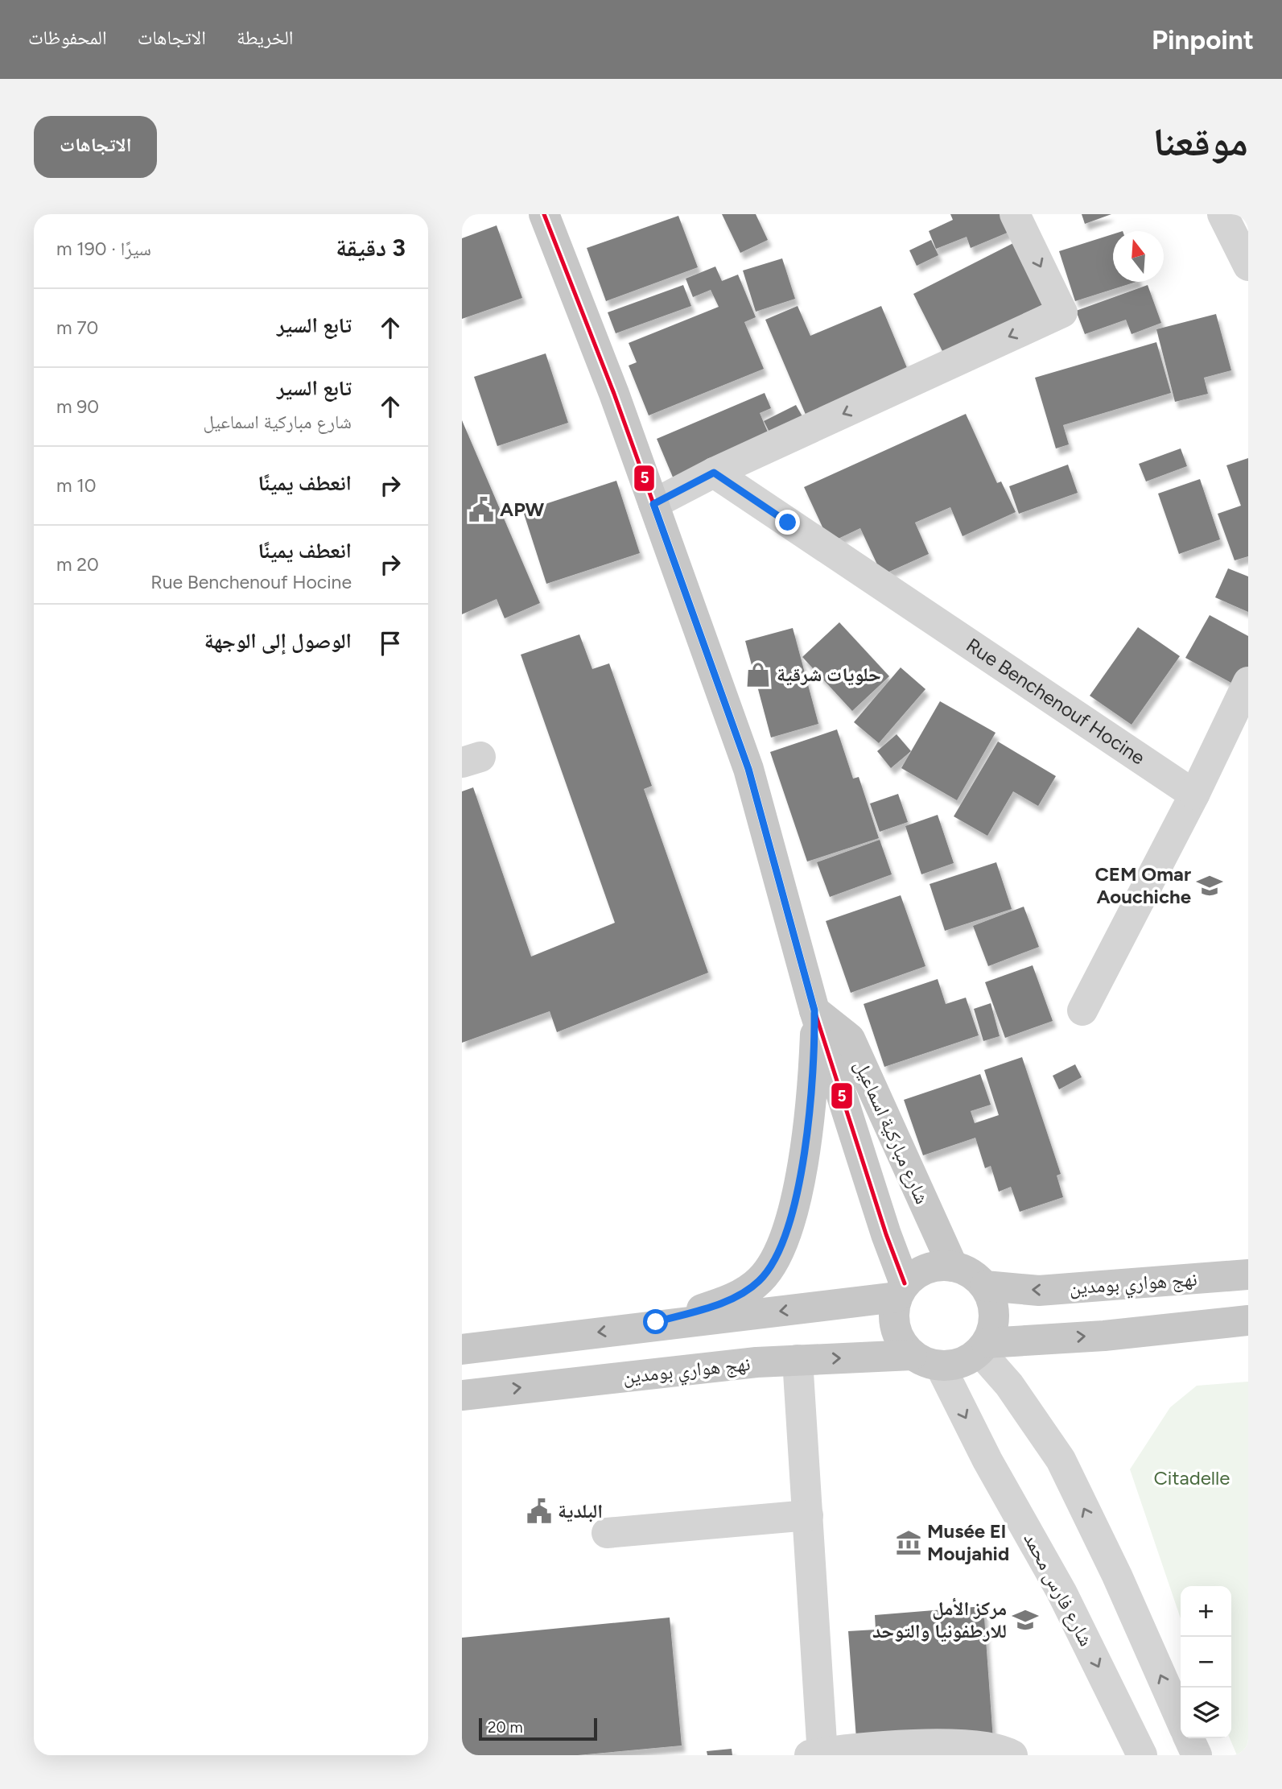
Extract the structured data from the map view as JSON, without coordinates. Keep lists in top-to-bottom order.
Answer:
{
  "streets": {
    "main road": ["شارع مباركية اسماعيل", "نهج هواري بومدين"],
    "street": ["Rue Benchenouf Hocine", "شارع فارس محمد"]
  },
  "crossings": [
    ["شارع مباركية اسماعيل", "نهج هواري بومدين"],
    ["شارع مباركية اسماعيل", "شارع فارس محمد"],
    ["نهج هواري بومدين", "شارع فارس محمد"]
  ],
  "parks": ["Citadelle"],
  "places": {
    "public building": ["APW", "البلدية"],
    "shop": ["حلويات شرقية"],
    "school or university": ["CEM Omar Aouchiche", "مركز الأمل للارطفونيا والتوحد"],
    "museum": ["Musée El Moujahid"]
  },
  "lines": ["transit line 5"],
  "scale_bar": "20 m",
  "north": "top",
  "page": {
    "header": "Pinpoint",
    "nav": ["الخريطة", "الاتجاهات", "المحفوظات"],
    "title": "موقعنا",
    "buttons": "الاتجاهات",
    "heading": ["3 دقيقة", "سيرًا · 190 m"],
    "list": [
      ["تابع السير", "70 m"],
      ["تابع السير", "شارع مباركية اسماعيل", "90 m"],
      ["انعطف يمينًا", "10 m"],
      ["انعطف يمينًا", "Rue Benchenouf Hocine", "20 m"],
      "الوصول إلى الوجهة"
    ],
    "map_buttons": ["+", "−"],
    "scale": "20 m"
  }
}
